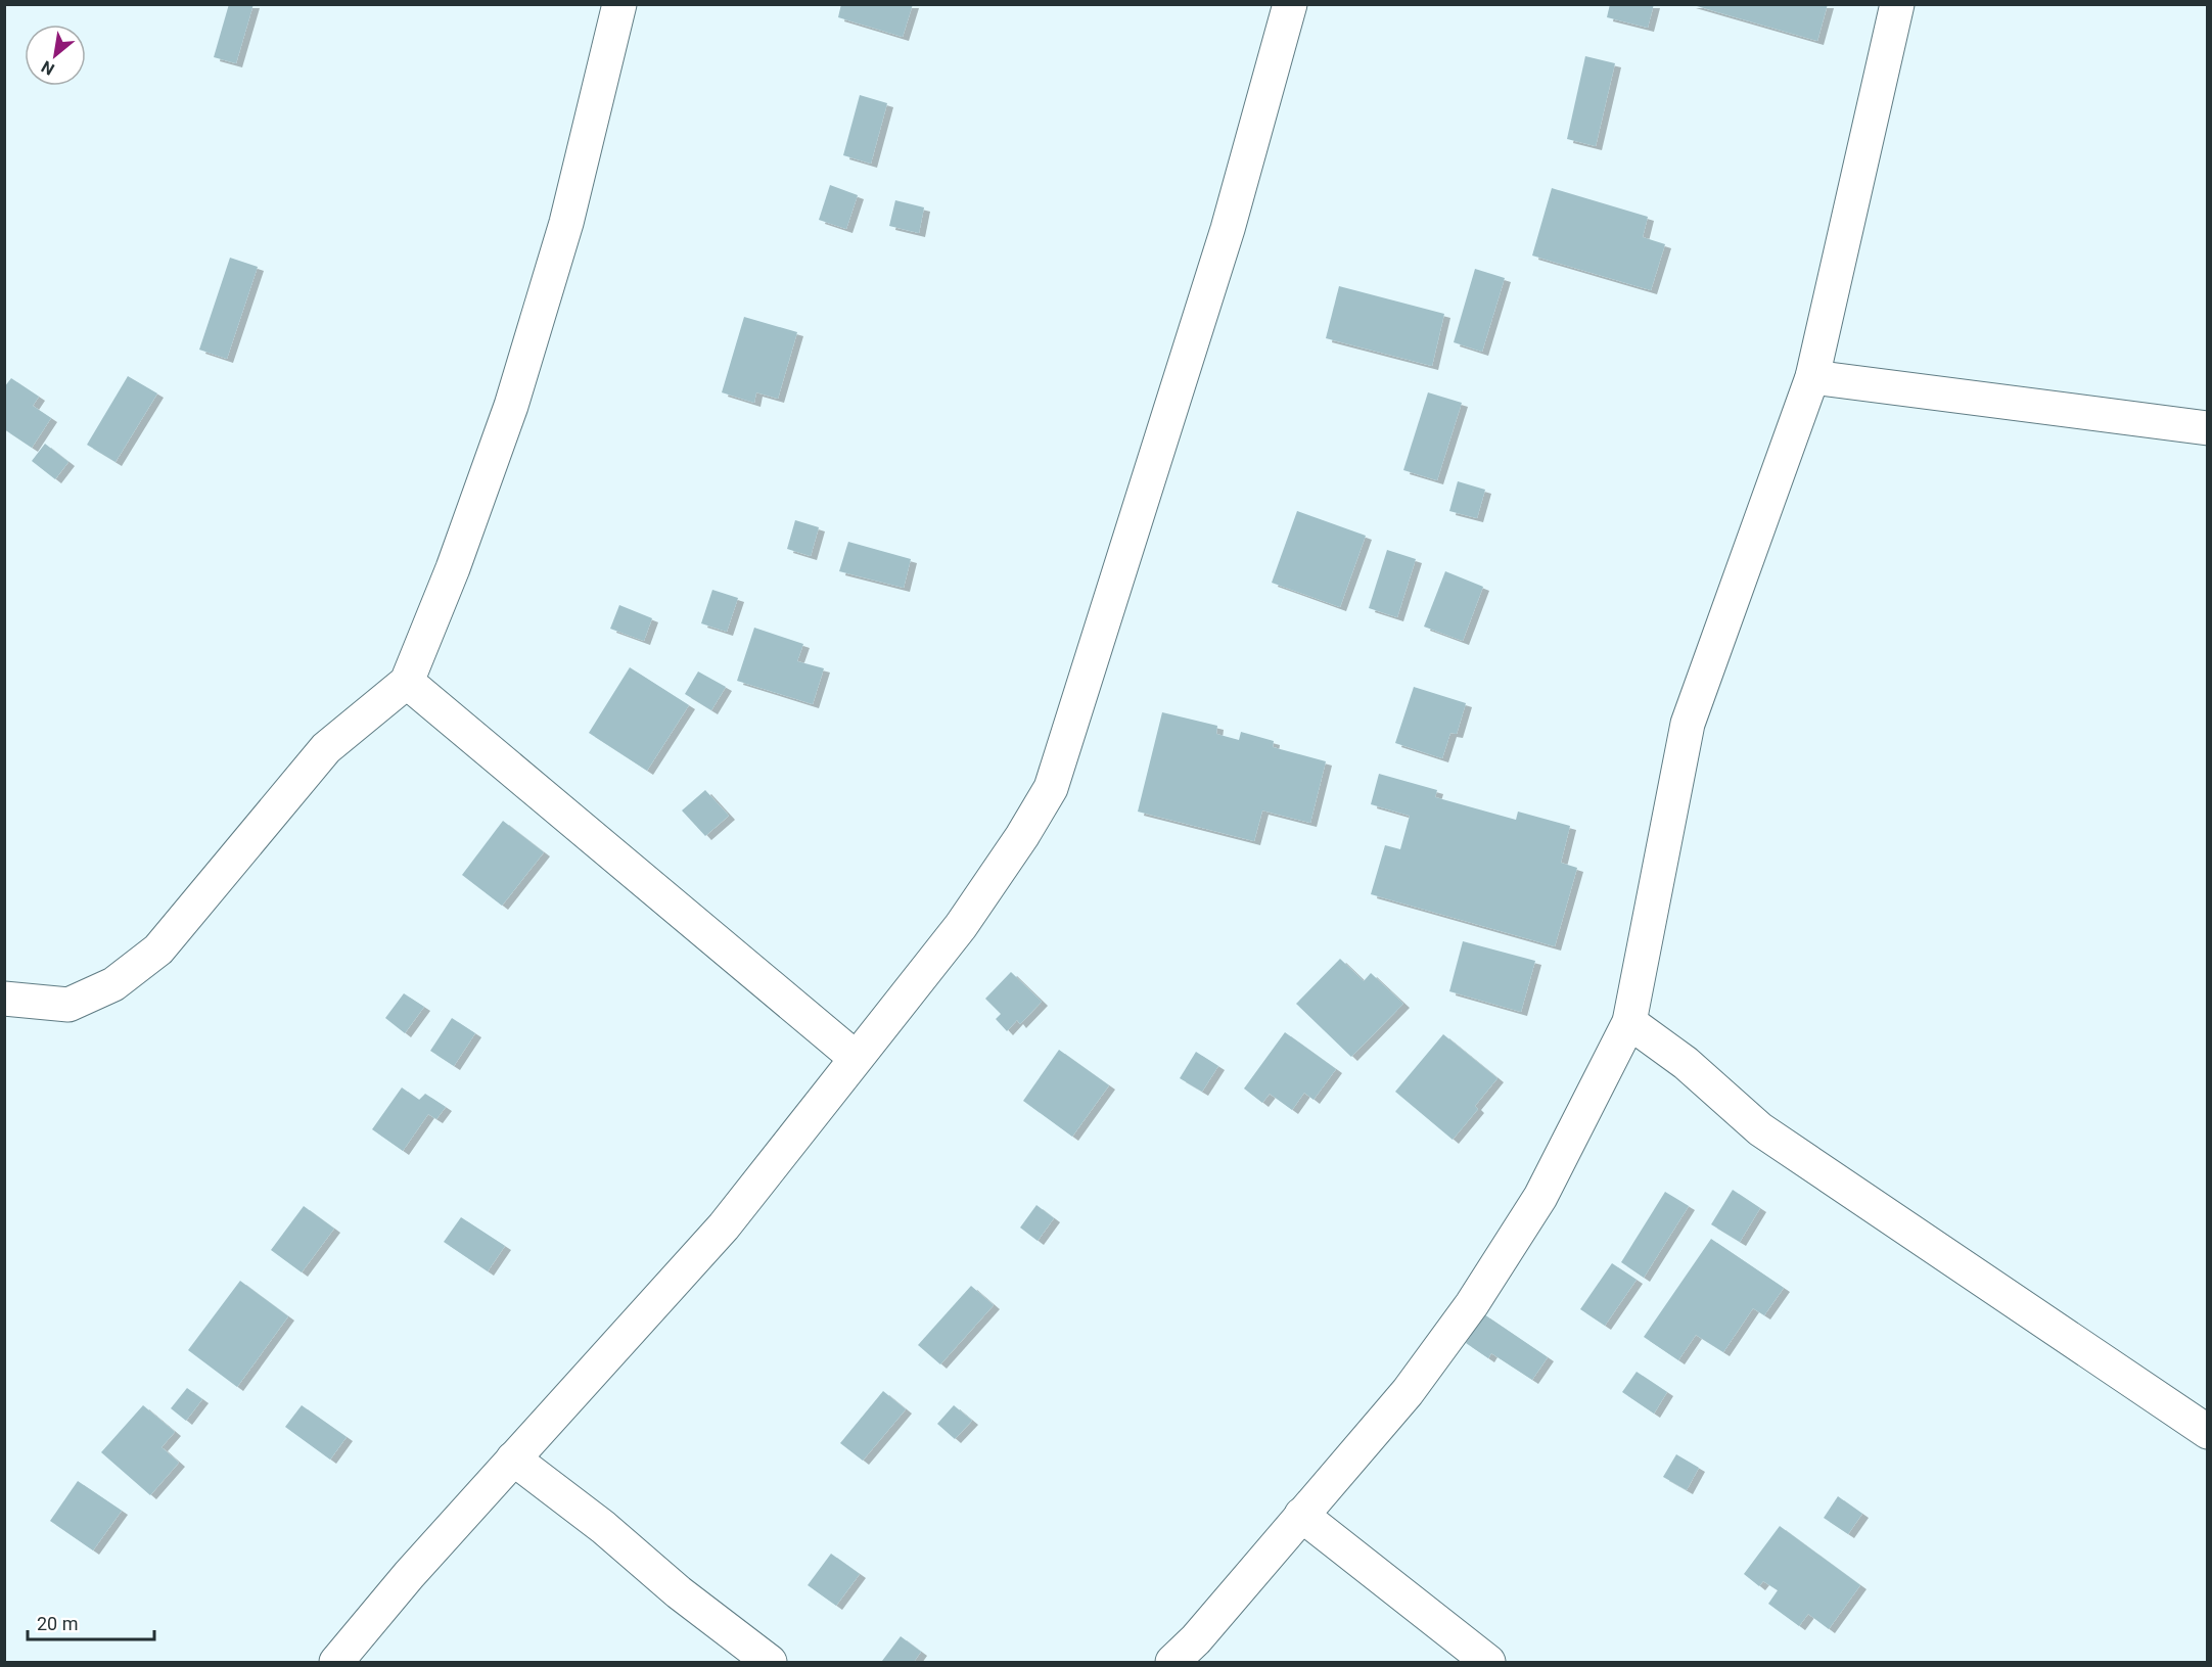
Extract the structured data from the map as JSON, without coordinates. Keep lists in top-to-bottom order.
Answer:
{
  "scale_bar": "20 m",
  "north": "bottom left"
}
